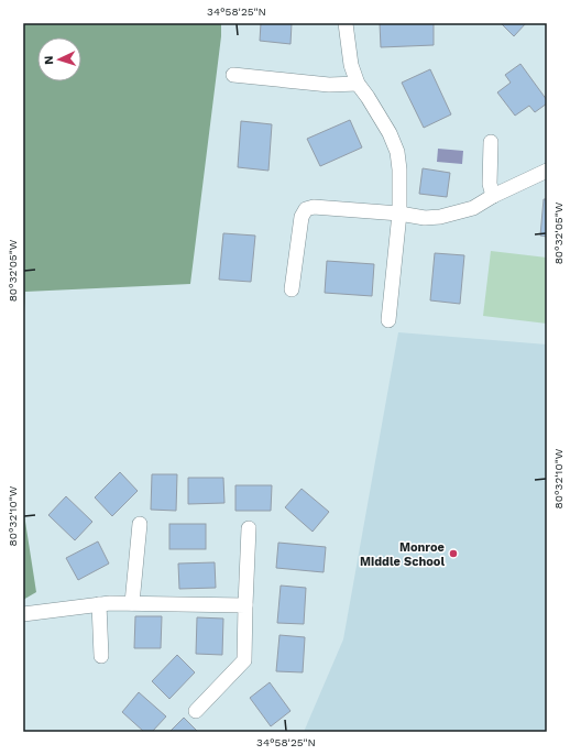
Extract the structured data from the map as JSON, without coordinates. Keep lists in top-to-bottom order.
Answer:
{
  "places": ["Monroe Middle School"],
  "north": "left",
  "coordinates": ["34°58'25\"N", "80°32'05\"W", "80°32'10\"W"]
}
